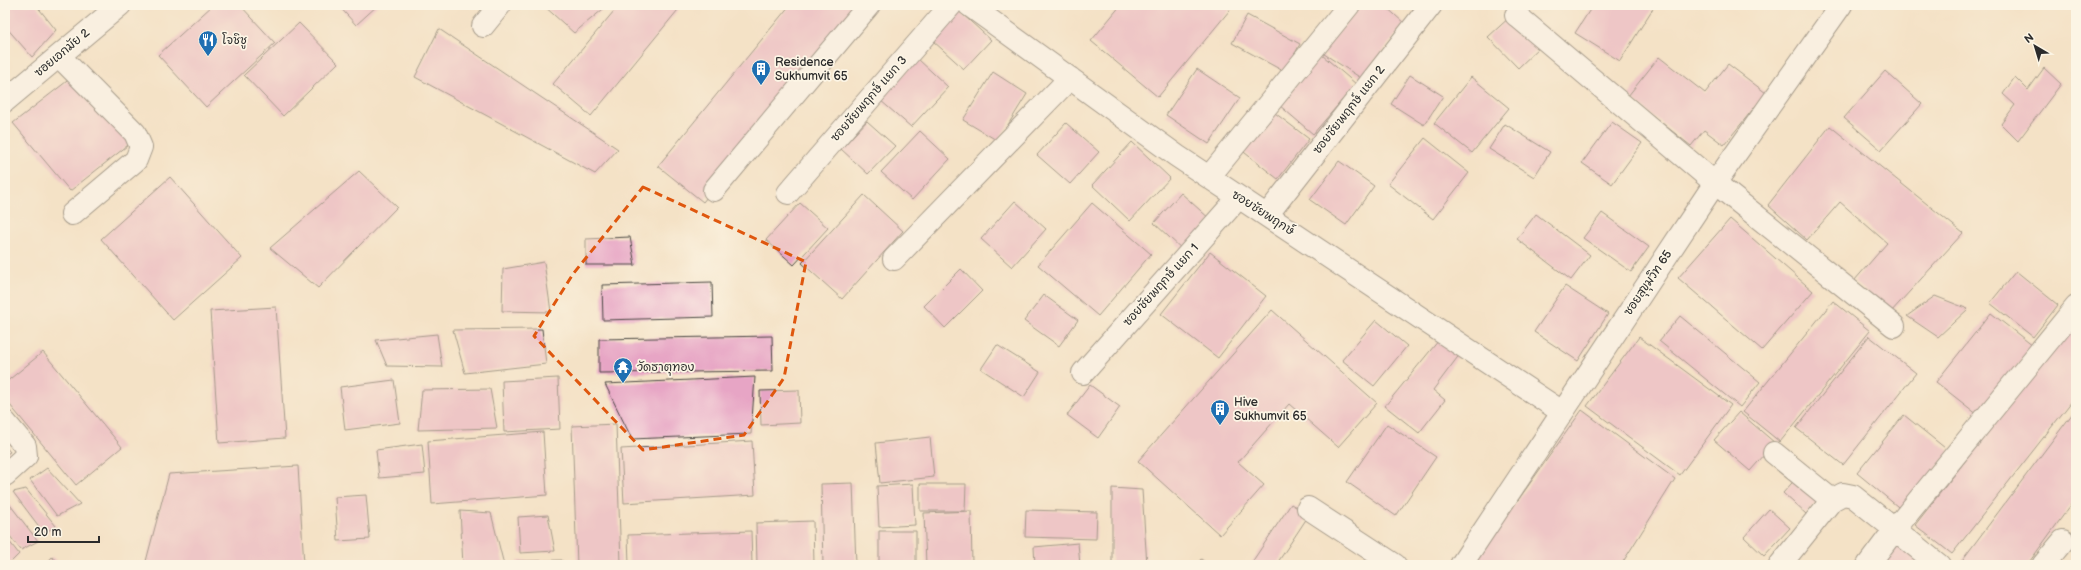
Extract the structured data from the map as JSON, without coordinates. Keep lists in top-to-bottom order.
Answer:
{
  "streets": {
    "street": [
      "ซอยเอกมัย 2",
      "ซอยชัยพฤกษ์ แยก 3",
      "ซอยชัยพฤกษ์ แยก 2",
      "ซอยชัยพฤกษ์",
      "ซอยสุขุมวิท 65",
      "ซอยชัยพฤกษ์ แยก 1"
    ]
  },
  "crossings": [
    ["ซอยชัยพฤกษ์ แยก 2", "ซอยชัยพฤกษ์"],
    ["ซอยชัยพฤกษ์", "ซอยสุขุมวิท 65"],
    ["ซอยชัยพฤกษ์", "ซอยชัยพฤกษ์ แยก 1"]
  ],
  "places": {
    "restaurant": ["โจชิชู"],
    "building": ["Residence Sukhumvit 65", "Hive Sukhumvit 65"],
    "temple": ["วัดธาตุทอง"]
  },
  "scale_bar": "20 m",
  "north": "top left"
}
